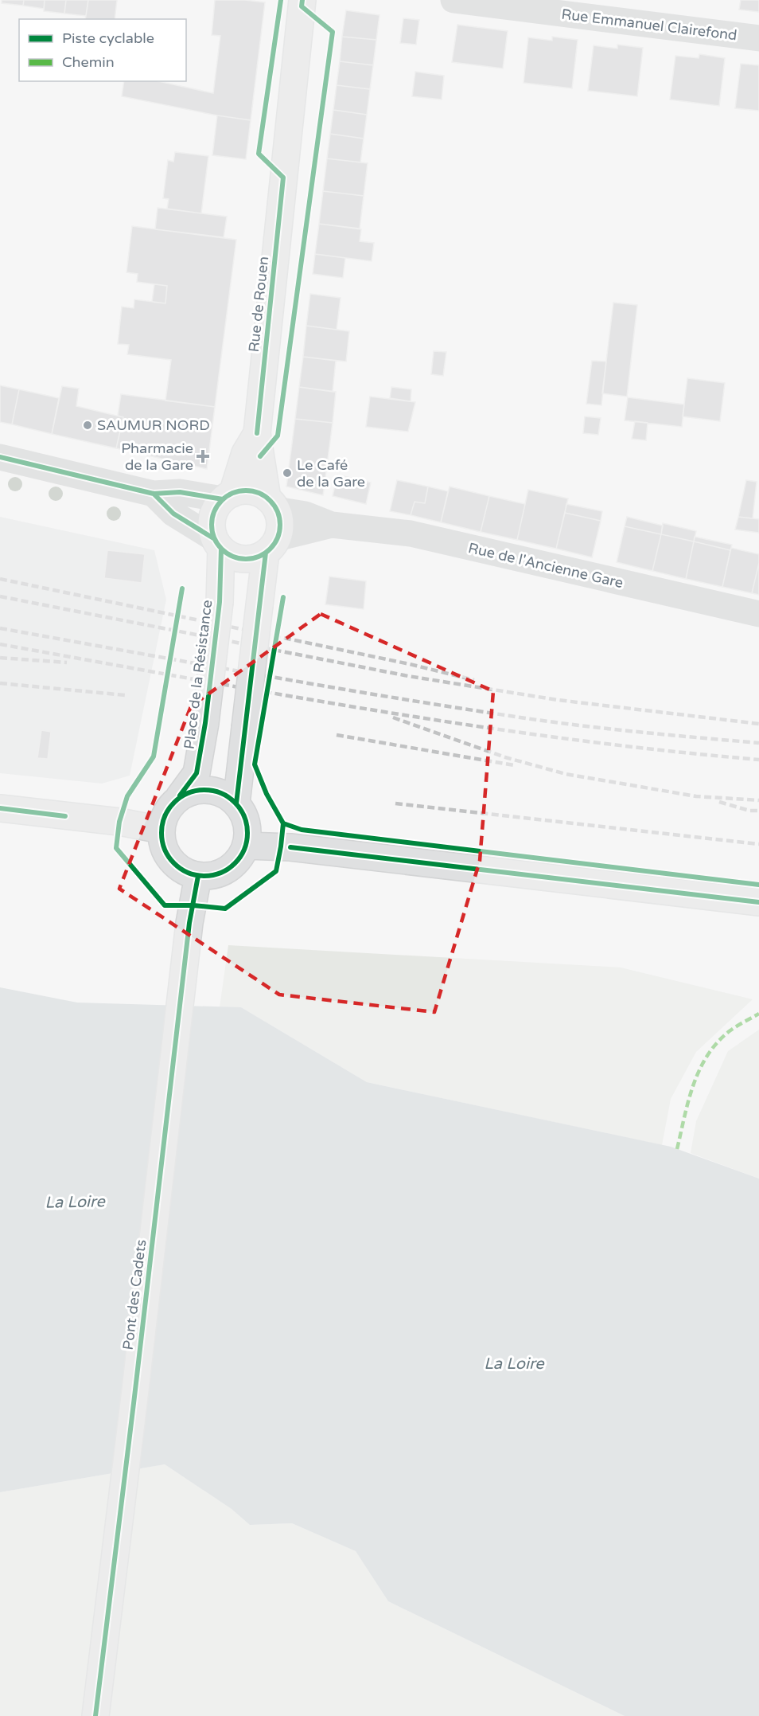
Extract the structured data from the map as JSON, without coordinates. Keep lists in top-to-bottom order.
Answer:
{
  "streets": {
    "main road": ["Rue de Rouen", "Place de la Résistance", "Pont des Cadets"],
    "street": ["Rue Emmanuel Clairefond", "Rue de l'Ancienne Gare"]
  },
  "crossings": [
    ["Rue de Rouen", "Rue de l'Ancienne Gare"],
    ["Rue de Rouen", "Place de la Résistance"],
    ["Rue de l'Ancienne Gare", "Place de la Résistance"],
    ["Place de la Résistance", "Pont des Cadets"]
  ],
  "water": ["La Loire"],
  "places": {
    "other": ["SAUMUR NORD", "Le Café de la Gare"],
    "health": ["Pharmacie de la Gare"]
  },
  "legend": ["Piste cyclable", "Chemin"]
}
